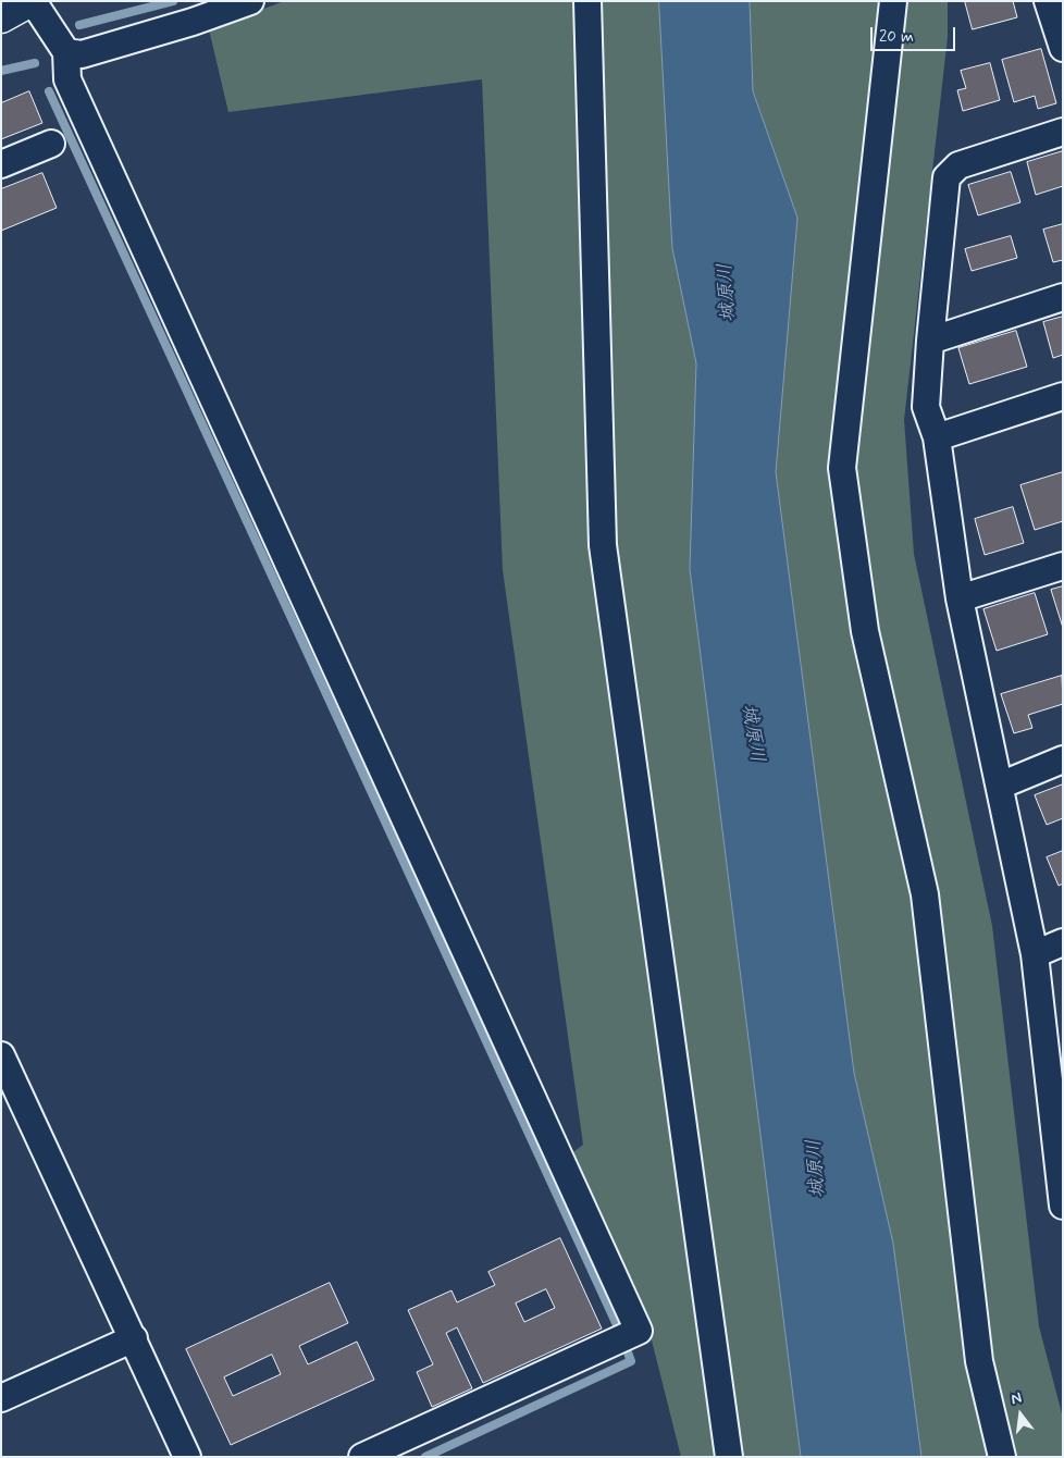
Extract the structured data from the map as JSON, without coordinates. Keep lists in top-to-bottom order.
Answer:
{
  "water": ["城原川"],
  "scale_bar": "20 m",
  "north": "top"
}
